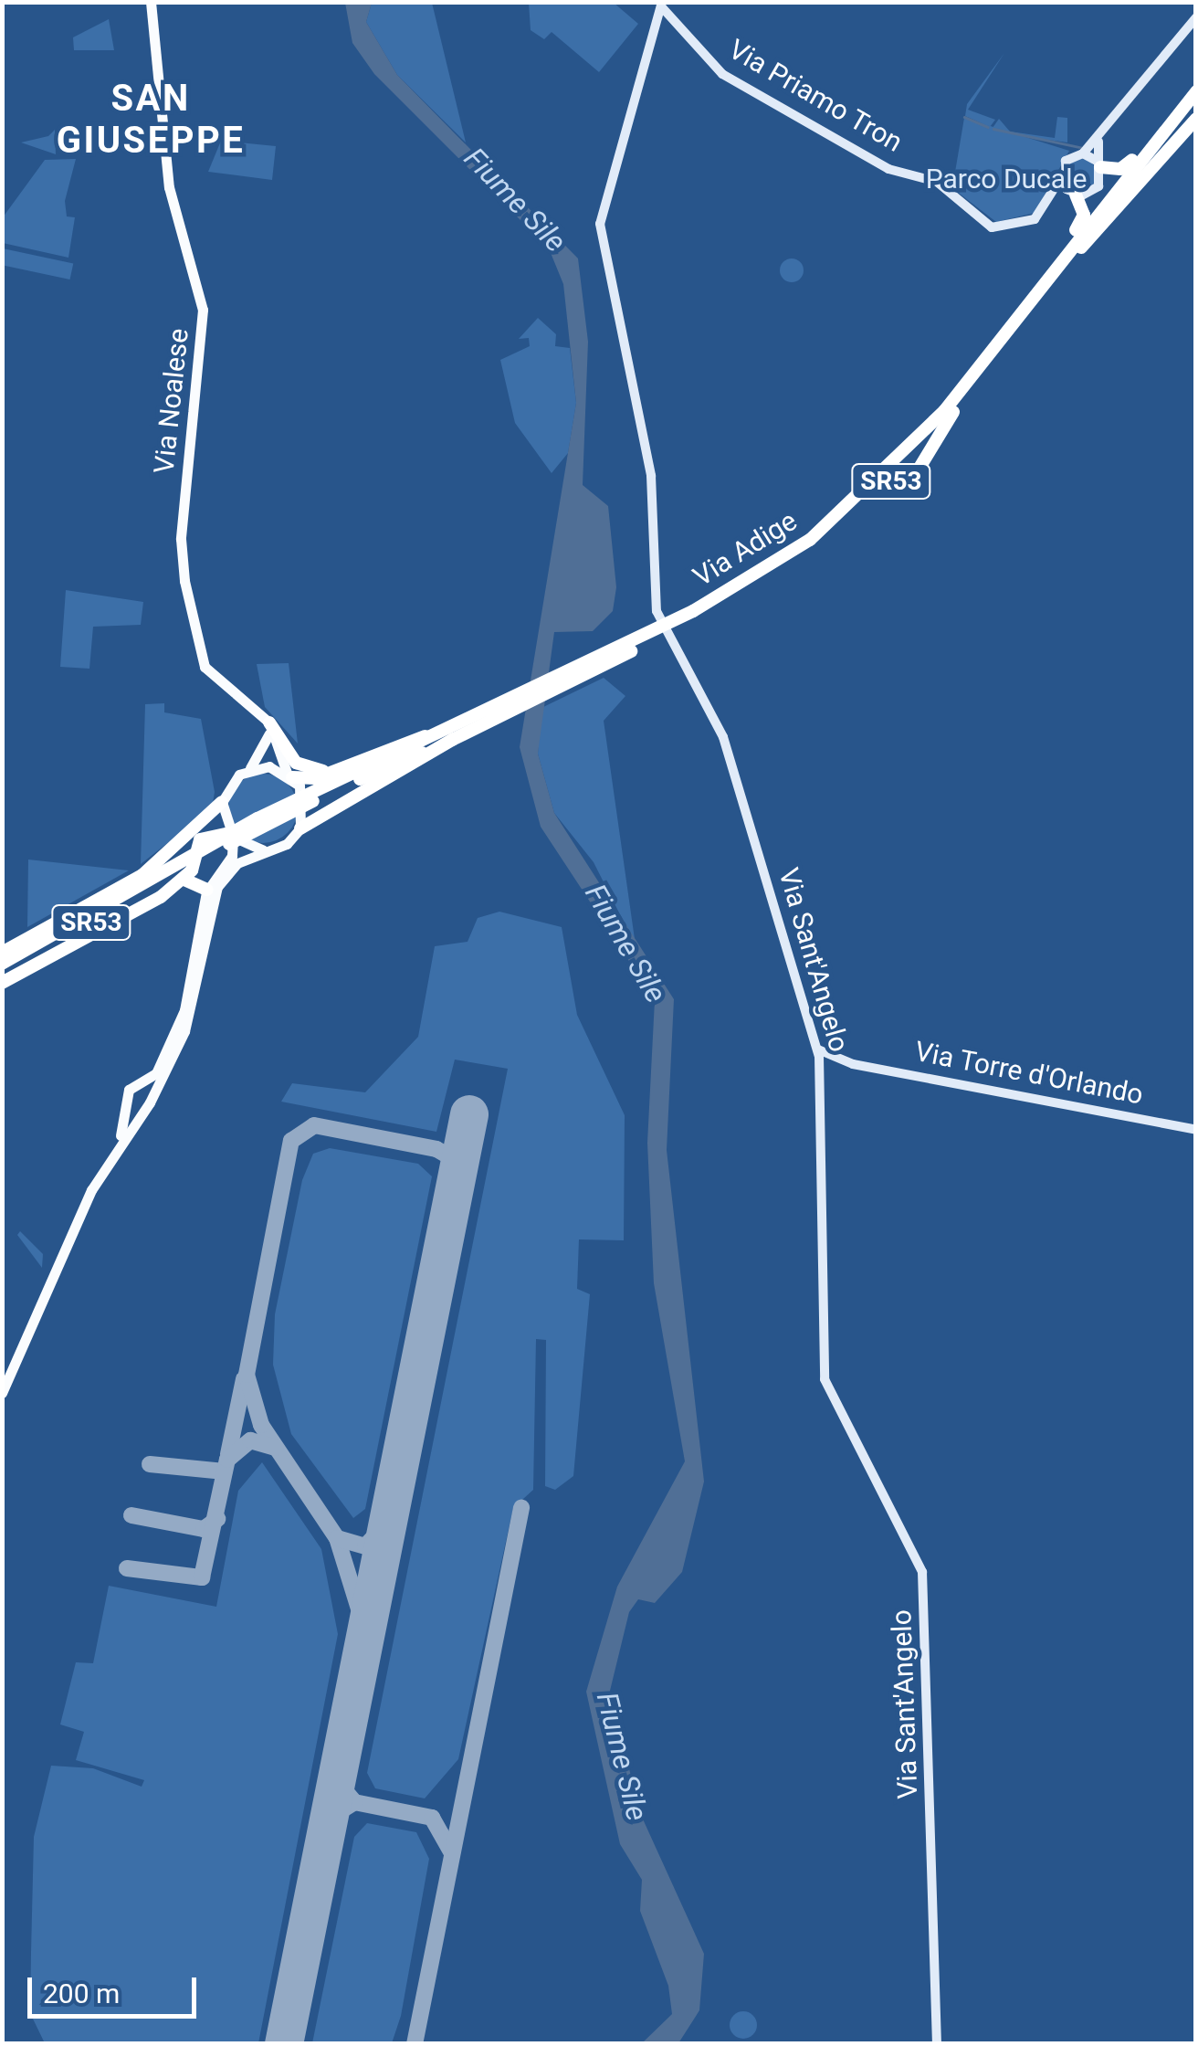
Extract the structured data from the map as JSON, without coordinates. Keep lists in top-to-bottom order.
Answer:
{
  "streets": {
    "highway": ["SR53", "Via Adige"],
    "main road": ["Via Noalese"],
    "street": ["Via Priamo Tron", "Via Sant'Angelo", "Via Torre d'Orlando"]
  },
  "crossings": [
    ["Via Priamo Tron", "Via Sant'Angelo"],
    ["SR53", "Via Adige"],
    ["Via Sant'Angelo", "Via Torre d'Orlando"]
  ],
  "districts": ["SAN GIUSEPPE"],
  "water": ["Fiume Sile"],
  "parks": ["Parco Ducale"],
  "scale_bar": "200 m"
}
